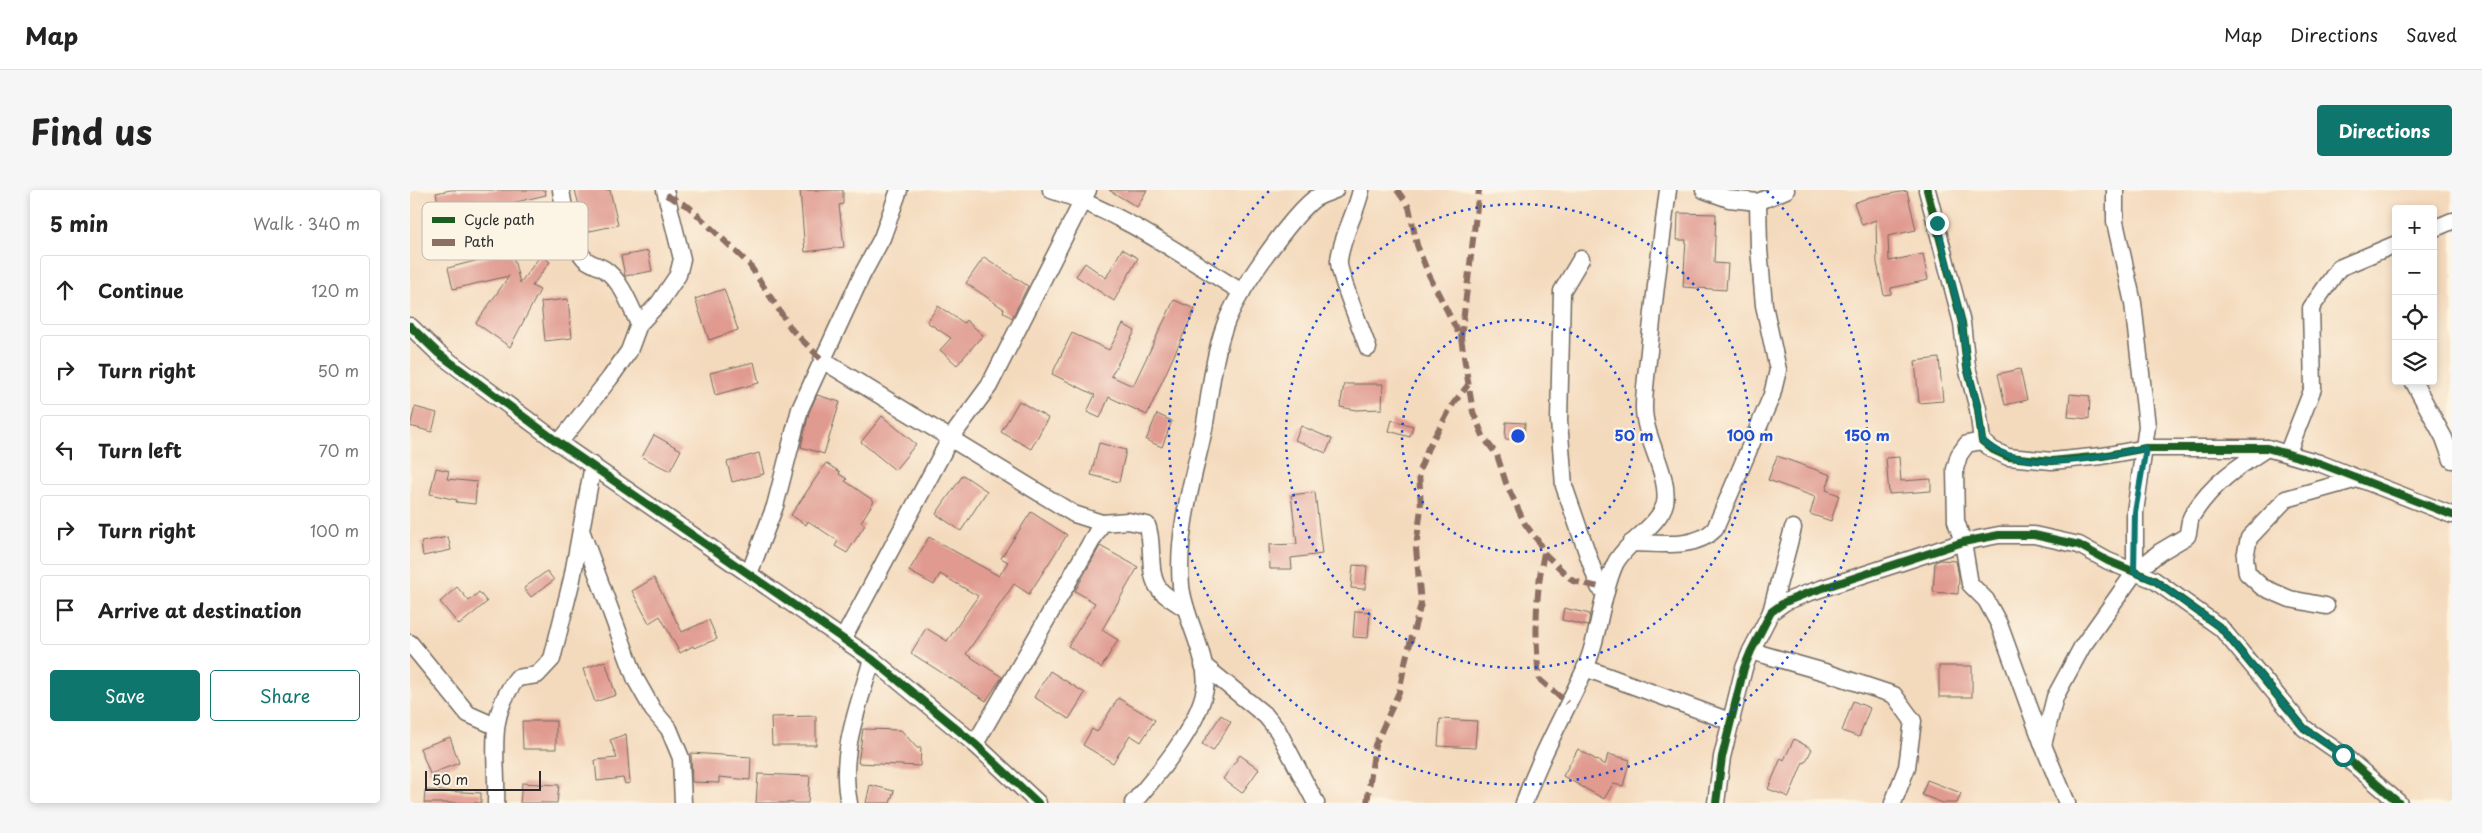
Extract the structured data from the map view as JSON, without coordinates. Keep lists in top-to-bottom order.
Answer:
{
  "legend": ["Cycle path", "Path"],
  "scale_bar": "50 m",
  "page": {
    "header": "Map",
    "nav": ["Map", "Directions", "Saved"],
    "title": "Find us",
    "buttons": [
      "Directions",
      ["Save", "Share"]
    ],
    "heading": ["5 min", "Walk · 340 m"],
    "map_buttons": ["+", "−"],
    "list": [
      ["Continue", "120 m"],
      ["Turn right", "50 m"],
      ["Turn left", "70 m"],
      ["Turn right", "100 m"],
      "Arrive at destination"
    ],
    "scale": "50 m"
  },
  "rings": ["50 m", "100 m", "150 m"]
}
